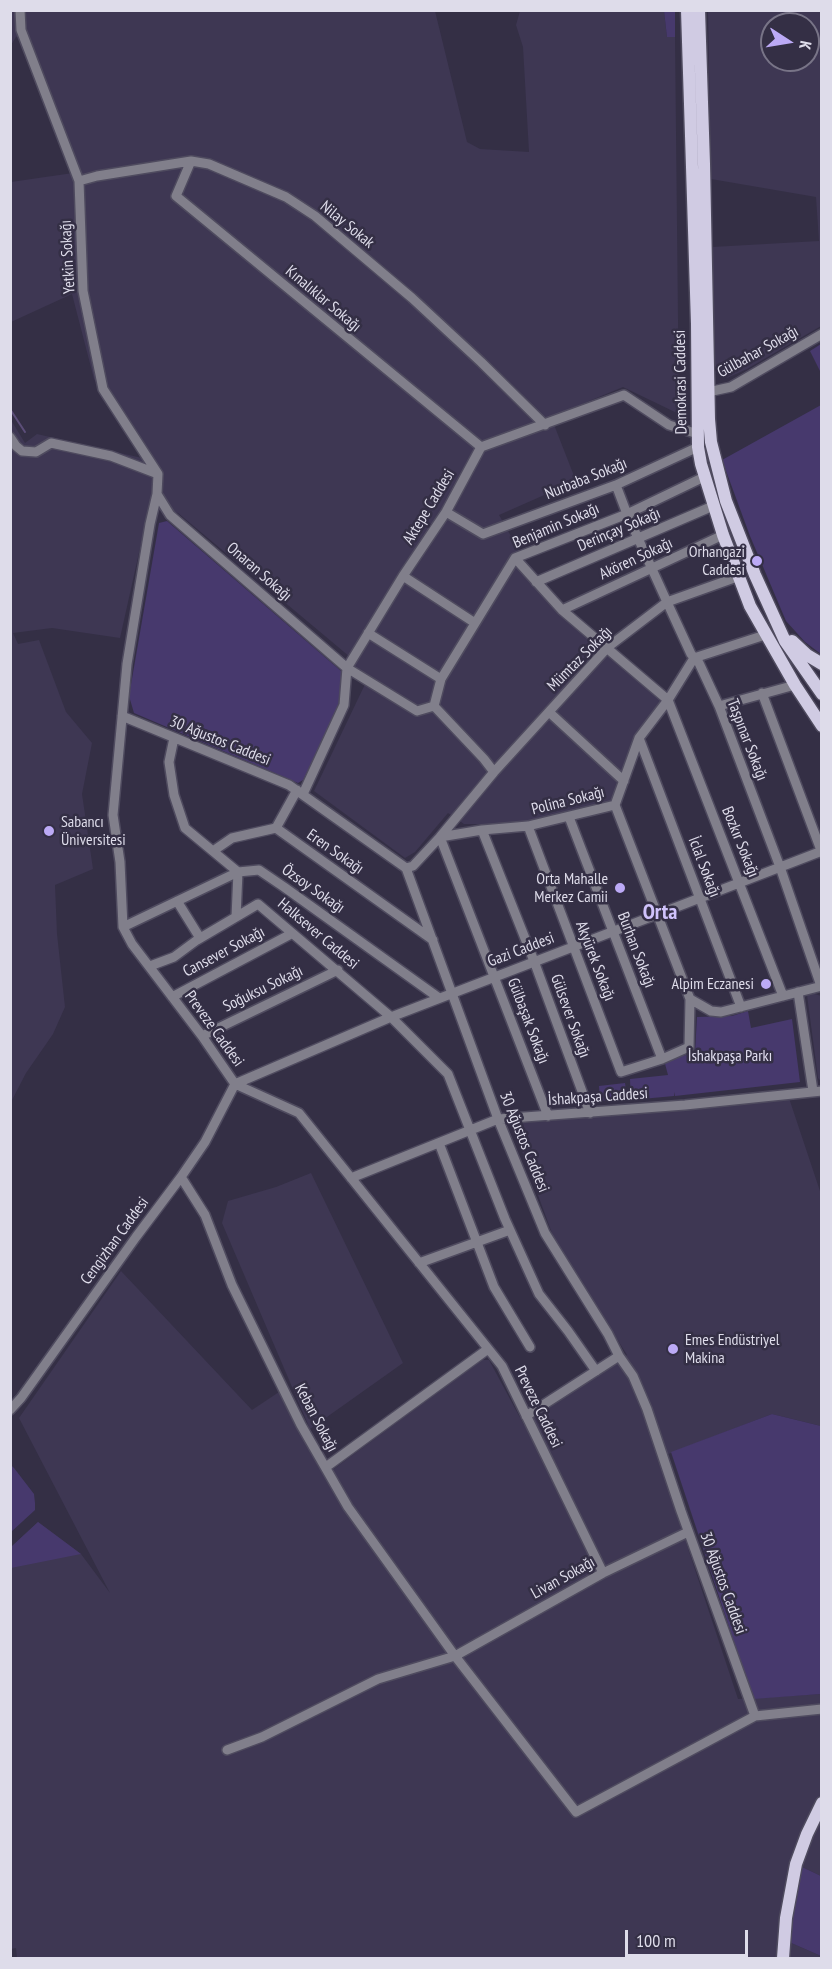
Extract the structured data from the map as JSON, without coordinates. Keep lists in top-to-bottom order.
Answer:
{
  "streets": {
    "main road": ["Demokrasi Caddesi"],
    "street": [
      "Nilay Sokak",
      "Yetkin Sokağı",
      "Kınalıklar Sokağı",
      "Gülbahar Sokağı",
      "Nurbaba Sokağı",
      "Aktepe Caddesi",
      "Benjamin Sokağı",
      "Derinçay Sokağı",
      "Akören Sokağı",
      "Onaran Sokağı",
      "Mümtaz Sokağı",
      "Taşpınar Sokağı",
      "30 Ağustos Caddesi",
      "Polina Sokağı",
      "Bozkır Sokağı",
      "Eren Sokağı",
      "İclal Sokağı",
      "Özsoy Sokağı",
      "Halksever Caddesi",
      "Gazi Caddesi",
      "Burhan Sokağı",
      "Cansever Sokağı",
      "Akyürek Sokağı",
      "Soğuksu Sokağı",
      "Gülsever Sokağı",
      "Gülbaşak Sokağı",
      "Preveze Caddesi",
      "İshakpaşa Caddesi",
      "Cengizhan Caddesi",
      "Keban Sokağı",
      "Livan Sokağı"
    ]
  },
  "crossings": [
    ["Nilay Sokak", "Yetkin Sokağı"],
    ["Nilay Sokak", "Kınalıklar Sokağı"],
    ["Kınalıklar Sokağı", "Aktepe Caddesi"],
    ["Gülbahar Sokağı", "Demokrasi Caddesi"],
    ["Demokrasi Caddesi", "Nurbaba Sokağı"],
    ["Demokrasi Caddesi", "Benjamin Sokağı"],
    ["Demokrasi Caddesi", "Derinçay Sokağı"],
    ["Demokrasi Caddesi", "Akören Sokağı"],
    ["Demokrasi Caddesi", "Mümtaz Sokağı"],
    ["Nurbaba Sokağı", "Aktepe Caddesi"],
    ["Nurbaba Sokağı", "Taşpınar Sokağı"],
    ["Aktepe Caddesi", "Onaran Sokağı"],
    ["Aktepe Caddesi", "30 Ağustos Caddesi"],
    ["Aktepe Caddesi", "Eren Sokağı"],
    ["Benjamin Sokağı", "Onaran Sokağı"],
    ["Benjamin Sokağı", "Taşpınar Sokağı"],
    ["Derinçay Sokağı", "Taşpınar Sokağı"],
    ["Akören Sokağı", "Taşpınar Sokağı"],
    ["Onaran Sokağı", "Preveze Caddesi"],
    ["Mümtaz Sokağı", "Taşpınar Sokağı"],
    ["Mümtaz Sokağı", "Polina Sokağı"],
    ["Mümtaz Sokağı", "Gülbaşak Sokağı"],
    ["Taşpınar Sokağı", "Polina Sokağı"],
    ["Taşpınar Sokağı", "Gazi Caddesi"],
    ["30 Ağustos Caddesi", "Eren Sokağı"],
    ["30 Ağustos Caddesi", "Gazi Caddesi"],
    ["30 Ağustos Caddesi", "Preveze Caddesi"],
    ["30 Ağustos Caddesi", "İshakpaşa Caddesi"],
    ["30 Ağustos Caddesi", "Keban Sokağı"],
    ["30 Ağustos Caddesi", "Livan Sokağı"],
    ["Polina Sokağı", "Bozkır Sokağı"],
    ["Polina Sokağı", "İclal Sokağı"],
    ["Polina Sokağı", "Burhan Sokağı"],
    ["Polina Sokağı", "Akyürek Sokağı"],
    ["Polina Sokağı", "Gülsever Sokağı"],
    ["Polina Sokağı", "Gülbaşak Sokağı"],
    ["Bozkır Sokağı", "Gazi Caddesi"],
    ["İclal Sokağı", "Gazi Caddesi"],
    ["Özsoy Sokağı", "Gazi Caddesi"],
    ["Halksever Caddesi", "Gazi Caddesi"],
    ["Halksever Caddesi", "Cansever Sokağı"],
    ["Halksever Caddesi", "Soğuksu Sokağı"],
    ["Halksever Caddesi", "Preveze Caddesi"],
    ["Halksever Caddesi", "İshakpaşa Caddesi"],
    ["Gazi Caddesi", "Burhan Sokağı"],
    ["Gazi Caddesi", "Akyürek Sokağı"],
    ["Gazi Caddesi", "Gülsever Sokağı"],
    ["Gazi Caddesi", "Gülbaşak Sokağı"],
    ["Gazi Caddesi", "Preveze Caddesi"],
    ["Gazi Caddesi", "Cengizhan Caddesi"],
    ["Burhan Sokağı", "Akyürek Sokağı"],
    ["Cansever Sokağı", "Preveze Caddesi"],
    ["Soğuksu Sokağı", "Preveze Caddesi"],
    ["Gülsever Sokağı", "İshakpaşa Caddesi"],
    ["Gülbaşak Sokağı", "İshakpaşa Caddesi"],
    ["Preveze Caddesi", "İshakpaşa Caddesi"],
    ["Preveze Caddesi", "Cengizhan Caddesi"],
    ["Preveze Caddesi", "Livan Sokağı"],
    ["Cengizhan Caddesi", "Keban Sokağı"],
    ["Keban Sokağı", "Livan Sokağı"]
  ],
  "districts": ["Orta"],
  "parks": ["İshakpaşa Parkı"],
  "places": [
    "Orhangazi Caddesi",
    "Sabancı Üniversitesi",
    "Orta Mahalle Merkez Camii",
    "Alpim Eczanesi",
    "Emes Endüstriyel Makina"
  ],
  "scale_bar": "100 m",
  "north": "right"
}
